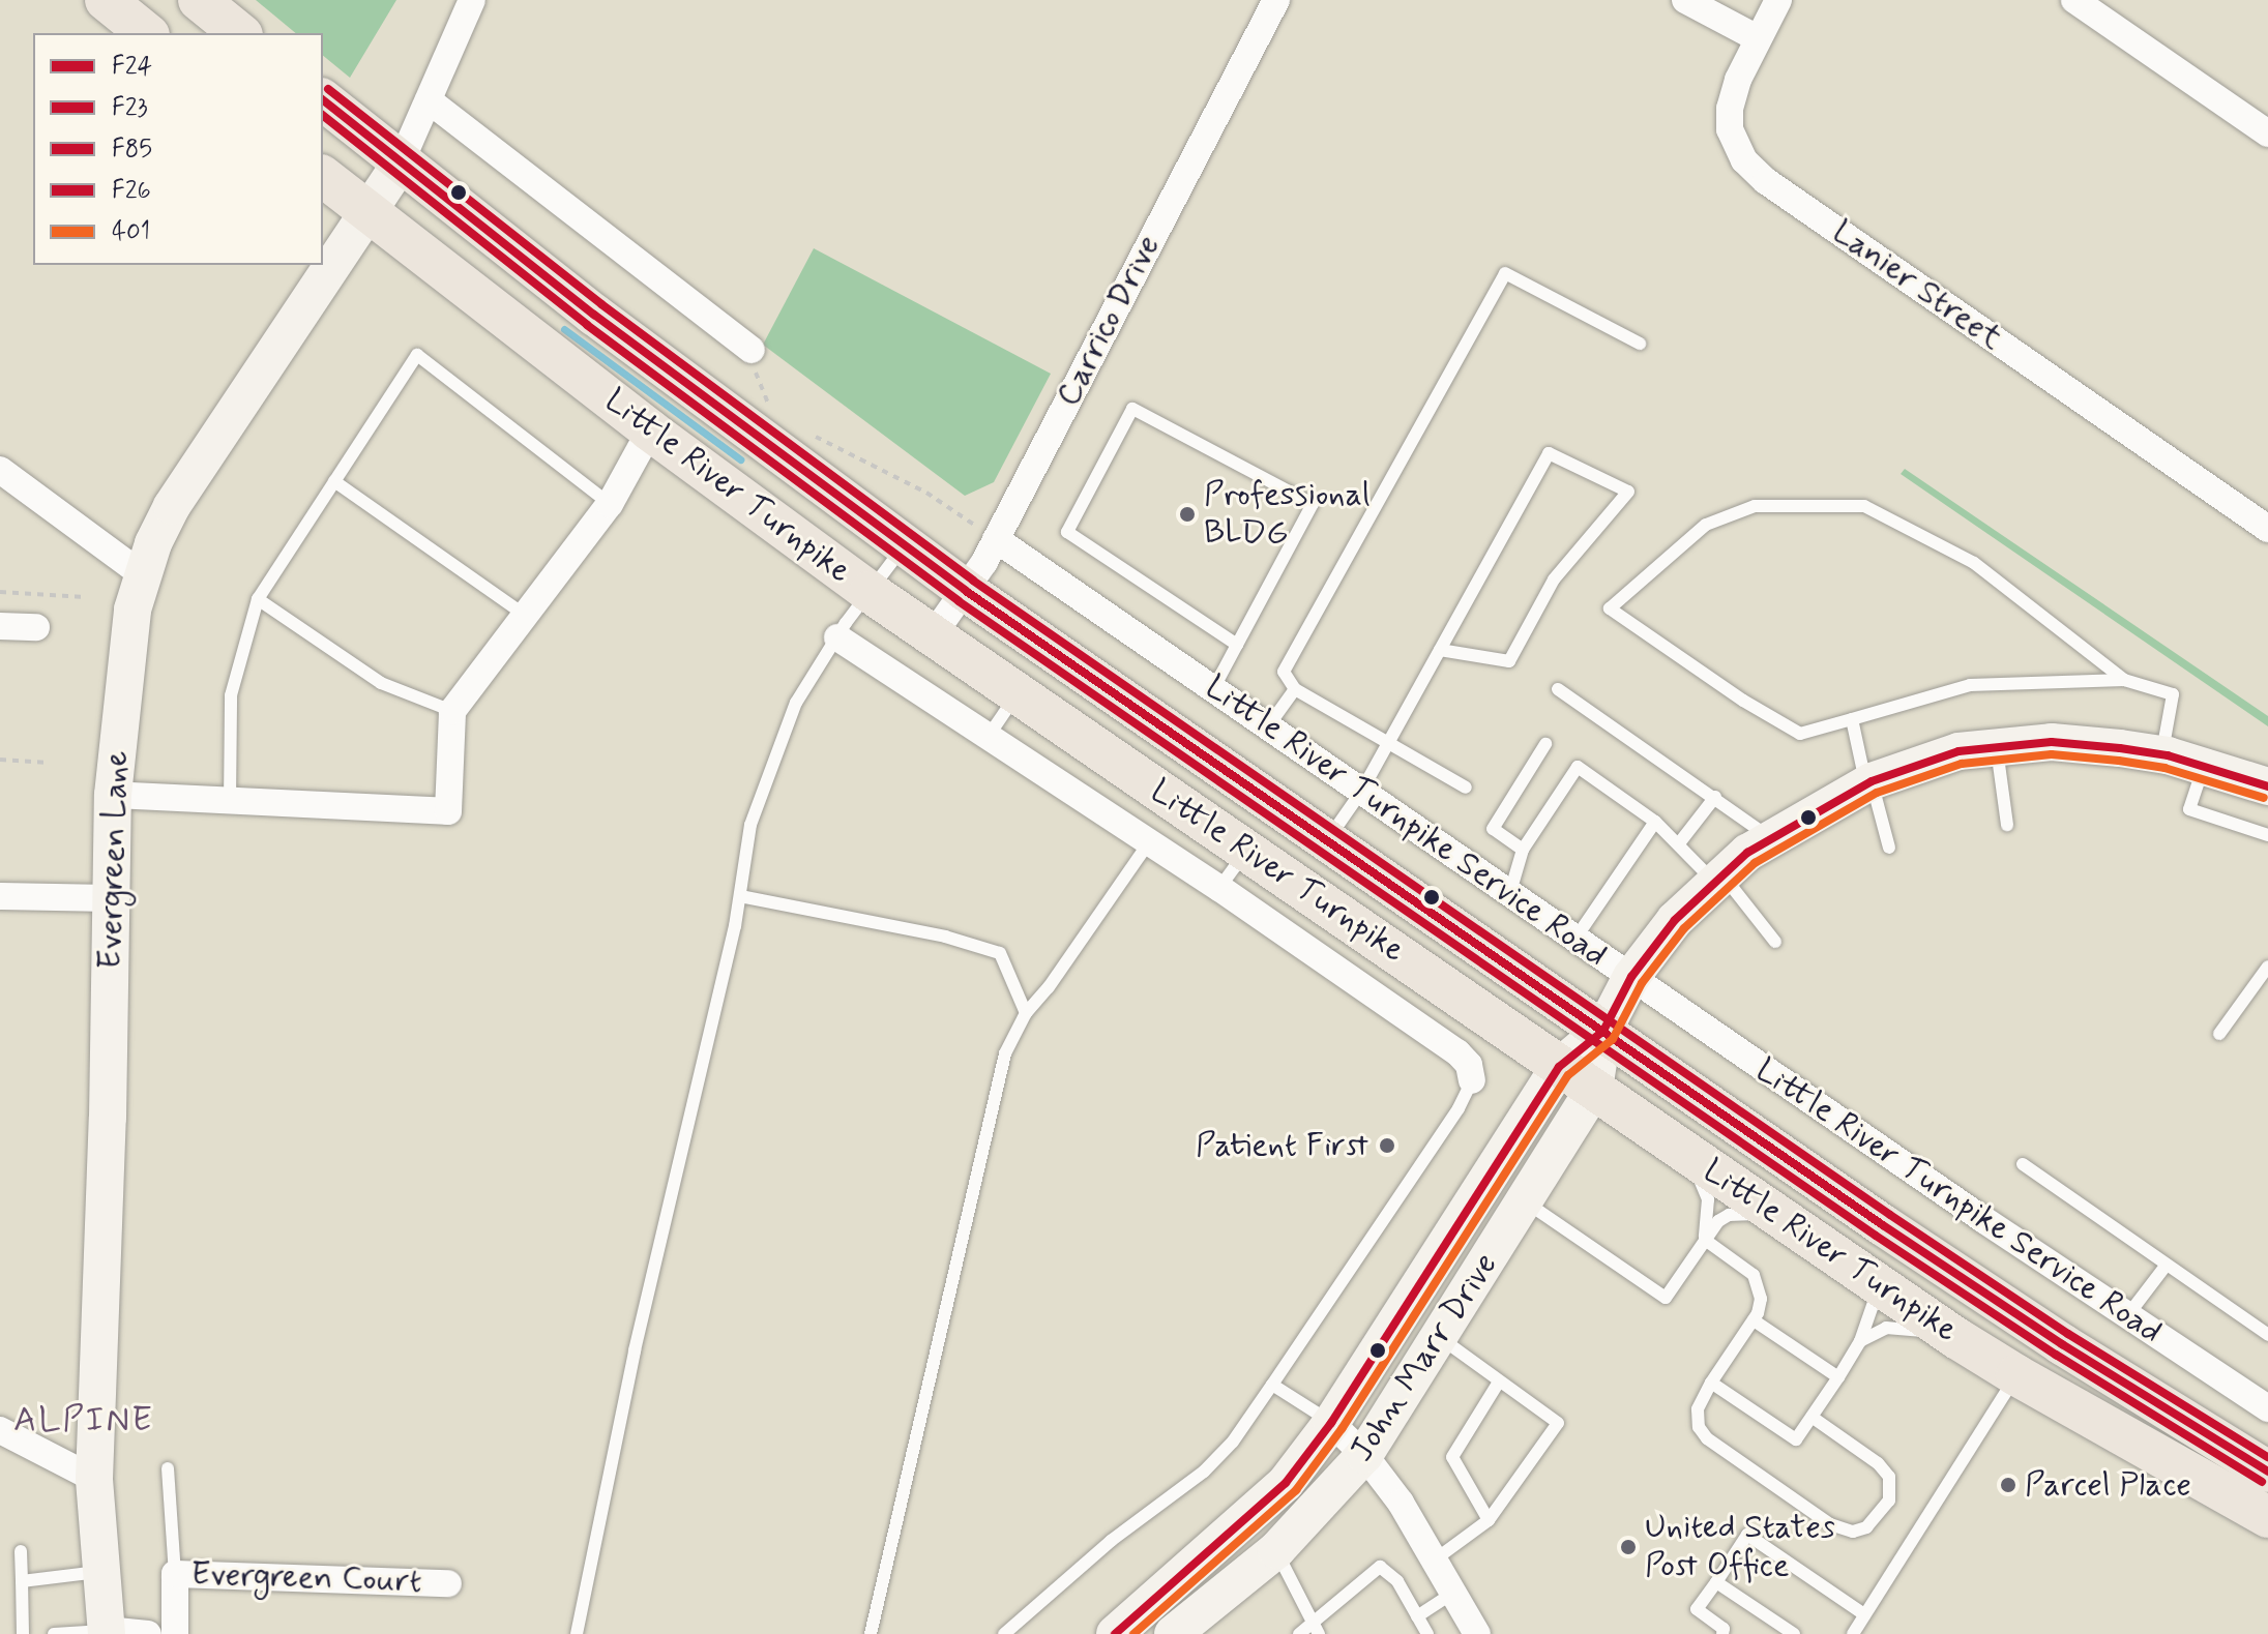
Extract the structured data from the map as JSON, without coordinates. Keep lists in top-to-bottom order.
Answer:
{
  "streets": {
    "main road": ["Little River Turnpike"],
    "street": [
      "Lanier Street",
      "Carrico Drive",
      "Little River Turnpike Service Road",
      "Evergreen Lane",
      "John Marr Drive",
      "Evergreen Court"
    ]
  },
  "crossings": [
    ["Carrico Drive", "Little River Turnpike"],
    ["Carrico Drive", "Little River Turnpike Service Road"],
    ["Little River Turnpike", "Evergreen Lane"],
    ["Little River Turnpike", "John Marr Drive"],
    ["Little River Turnpike Service Road", "John Marr Drive"]
  ],
  "districts": ["ALPINE"],
  "places": [
    "Professional BLDG",
    "Patient First",
    "Parcel Place",
    "United States Post Office"
  ],
  "lines": [
    "transit line F85",
    "transit line F24",
    "transit line F23",
    "transit line F26",
    "transit line 401"
  ],
  "legend": [
    "F24",
    "F23",
    "F85",
    "F26",
    "401"
  ]
}
